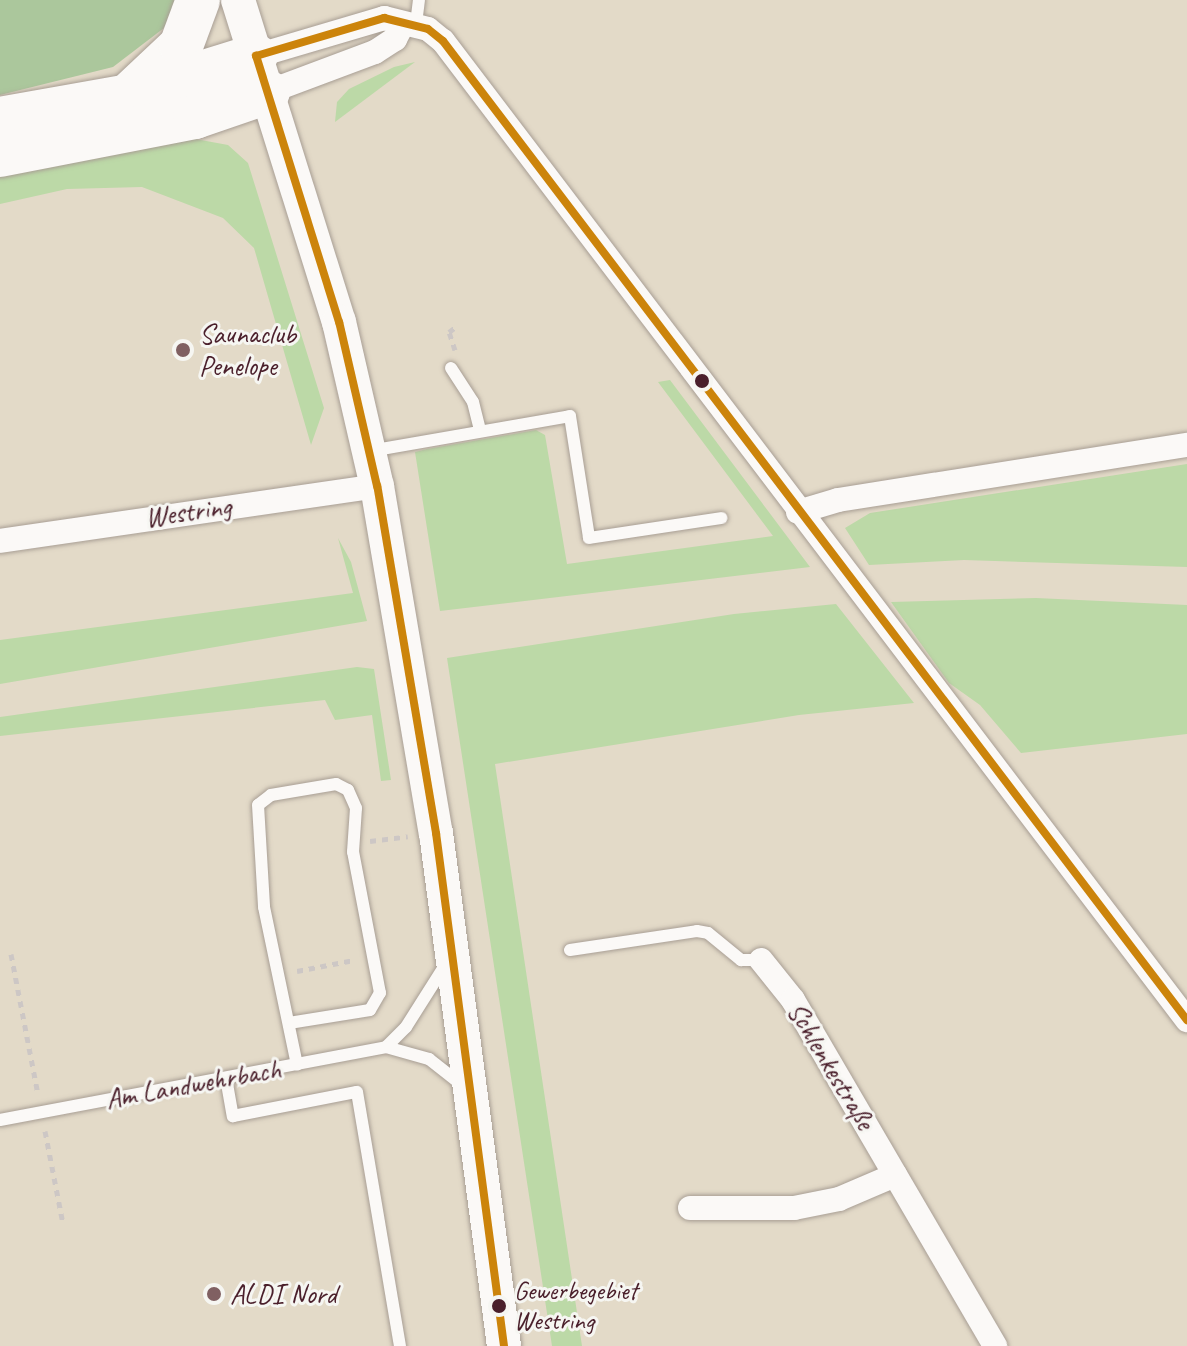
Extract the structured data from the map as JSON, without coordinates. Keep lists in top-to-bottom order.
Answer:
{
  "streets": {
    "street": ["Westring", "Schlenkestraße"],
    "lane": ["Am Landwehrbach"]
  },
  "places": ["Saunaclub Penelope", "ALDI Nord", "Gewerbegebiet Westring"]
}
